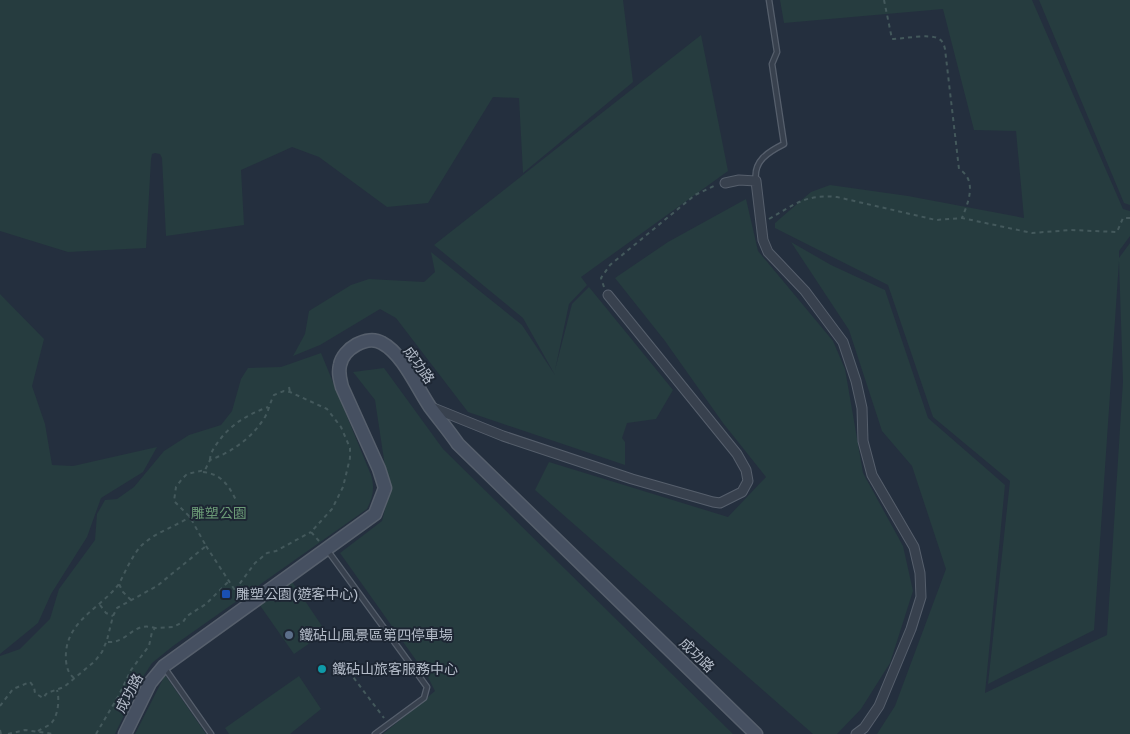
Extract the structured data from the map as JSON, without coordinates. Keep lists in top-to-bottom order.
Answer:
{
  "streets": {
    "street": ["成功路"]
  },
  "parks": ["雕塑公園"],
  "places": {
    "transit": ["雕塑公園(遊客中心)"],
    "other": ["鐵砧山風景區第四停車場", "鐵砧山旅客服務中心"]
  }
}
